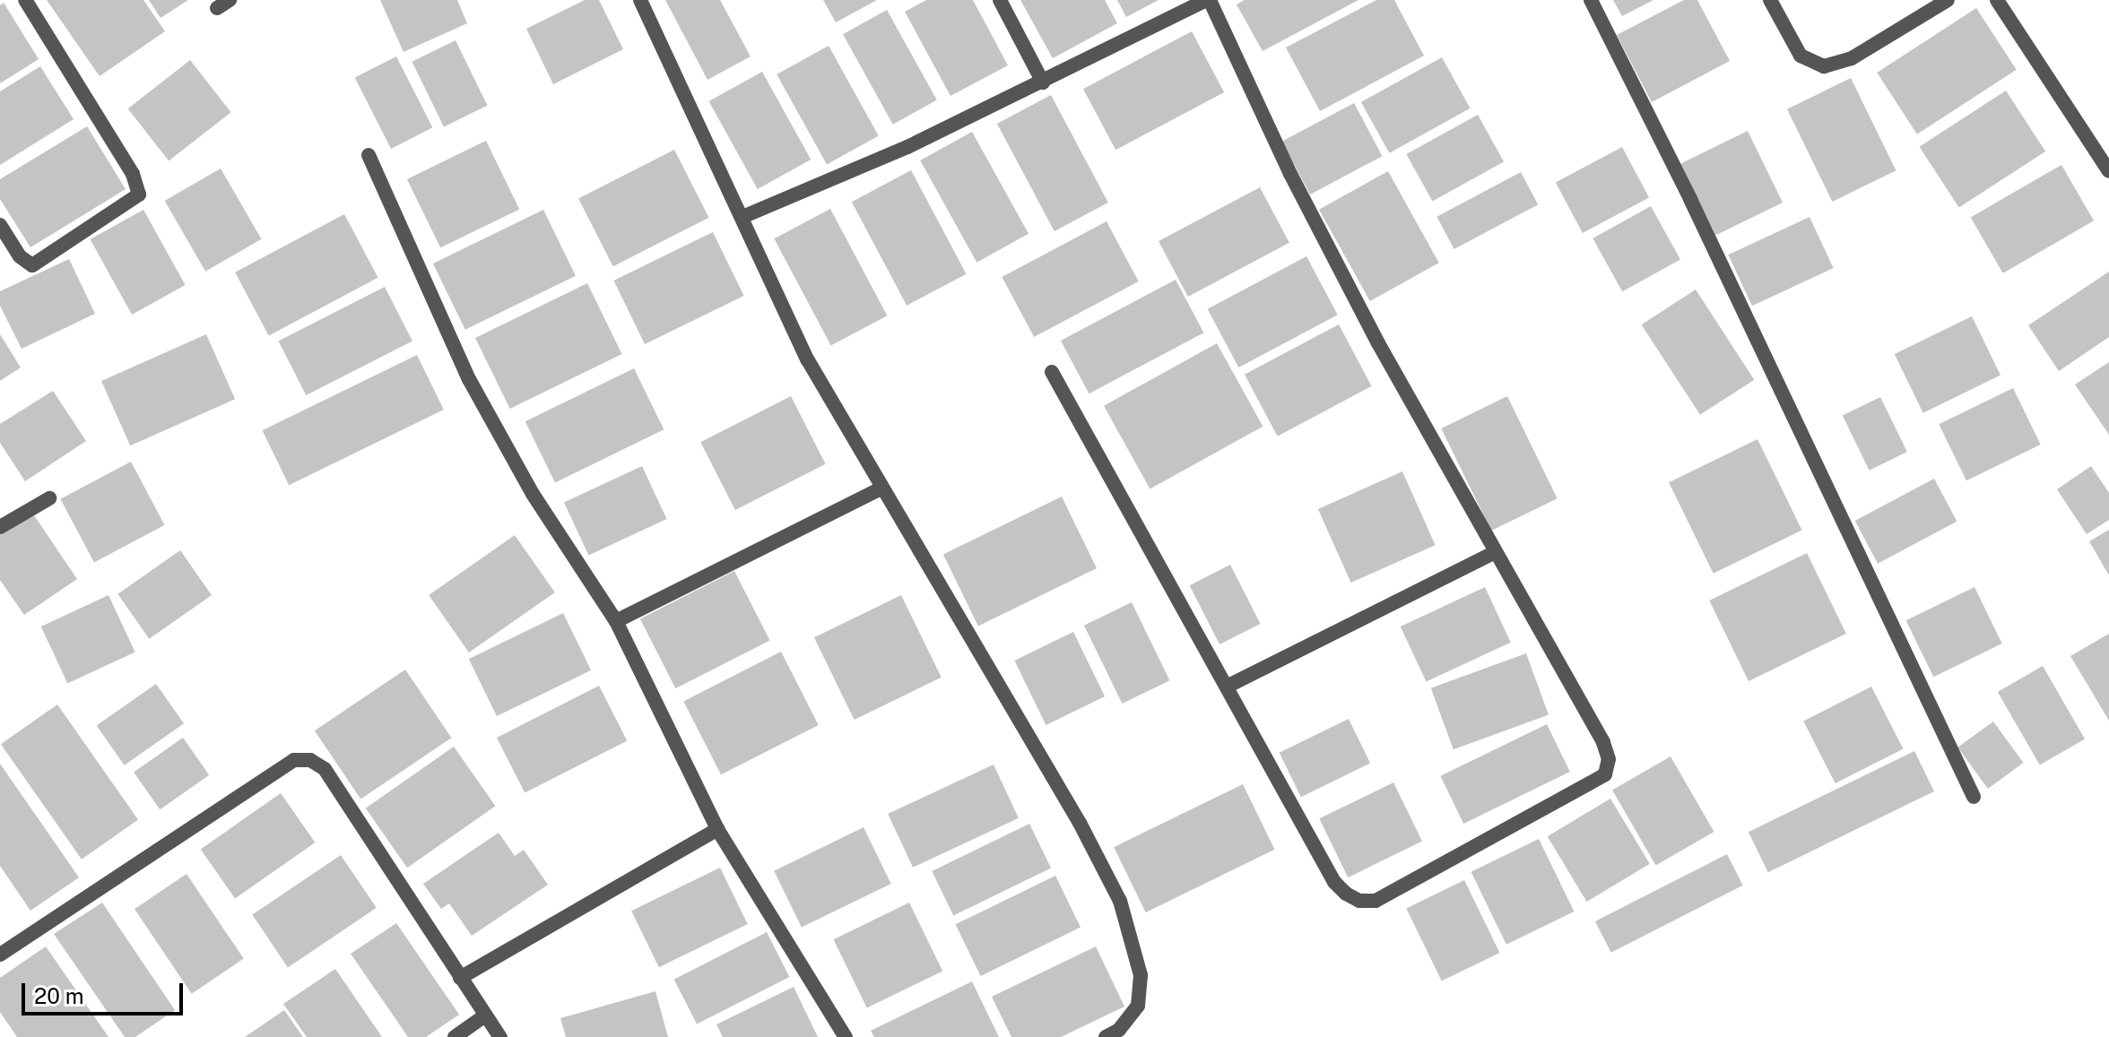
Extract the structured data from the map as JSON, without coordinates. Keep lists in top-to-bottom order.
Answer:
{
  "scale_bar": "20 m"
}
